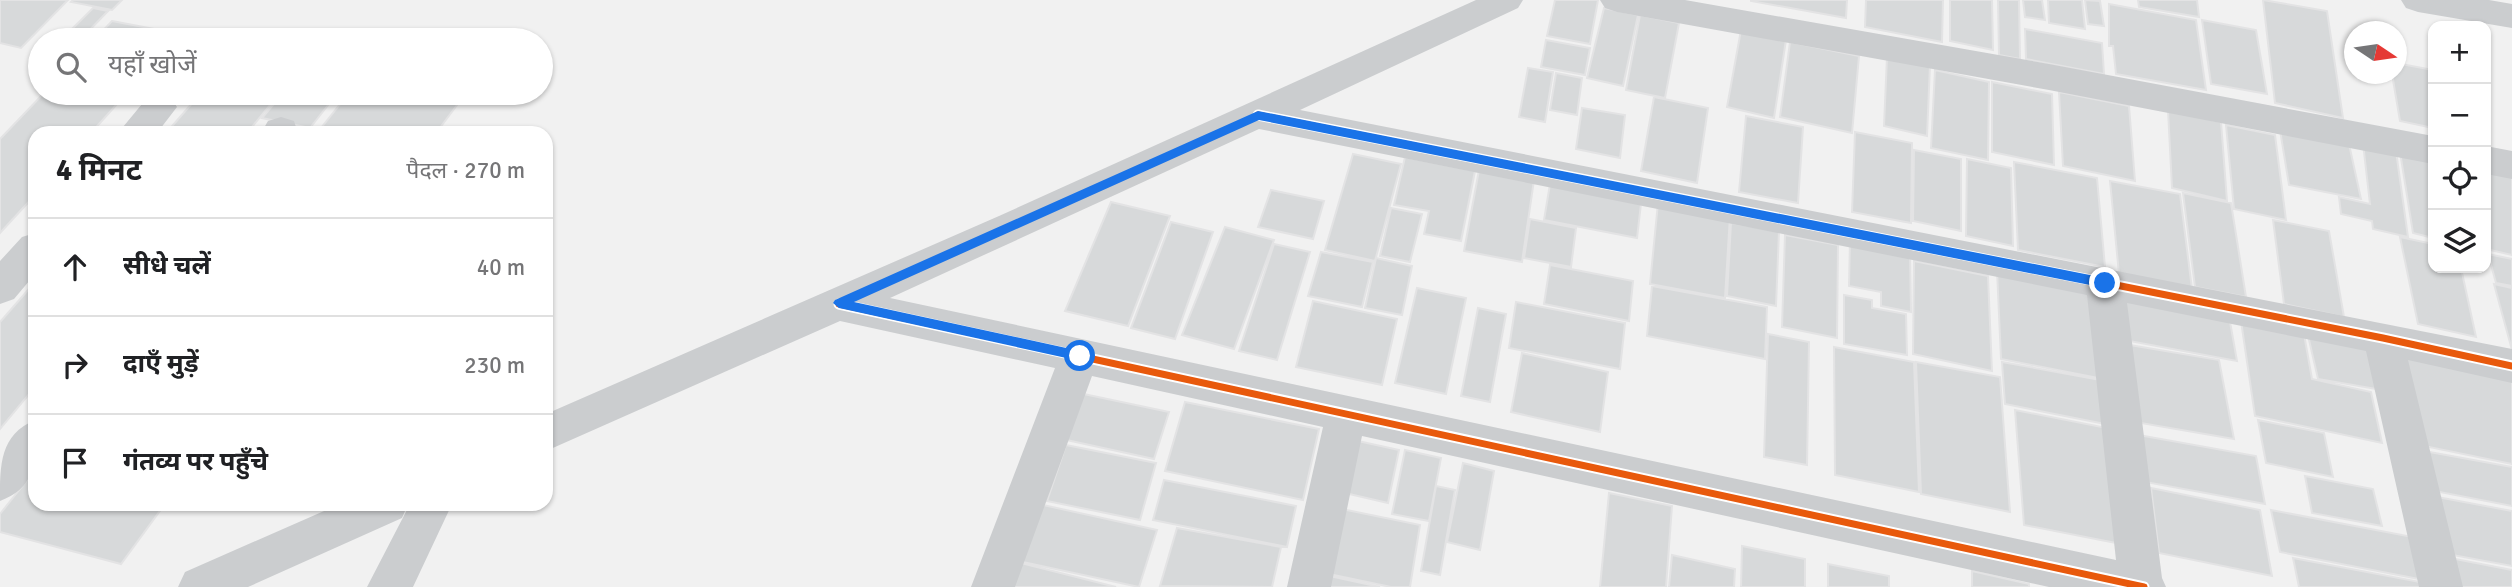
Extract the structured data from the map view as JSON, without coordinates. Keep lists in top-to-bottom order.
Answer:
{
  "north": "right",
  "page": {
    "map_buttons": ["+", "−"],
    "search": "यहाँ खोजें",
    "heading": ["4 मिनट", "पैदल · 270 m"],
    "list": [
      ["सीधे चलें", "40 m"],
      ["दाएँ मुड़ें", "230 m"],
      "गंतव्य पर पहुँचे"
    ]
  }
}
